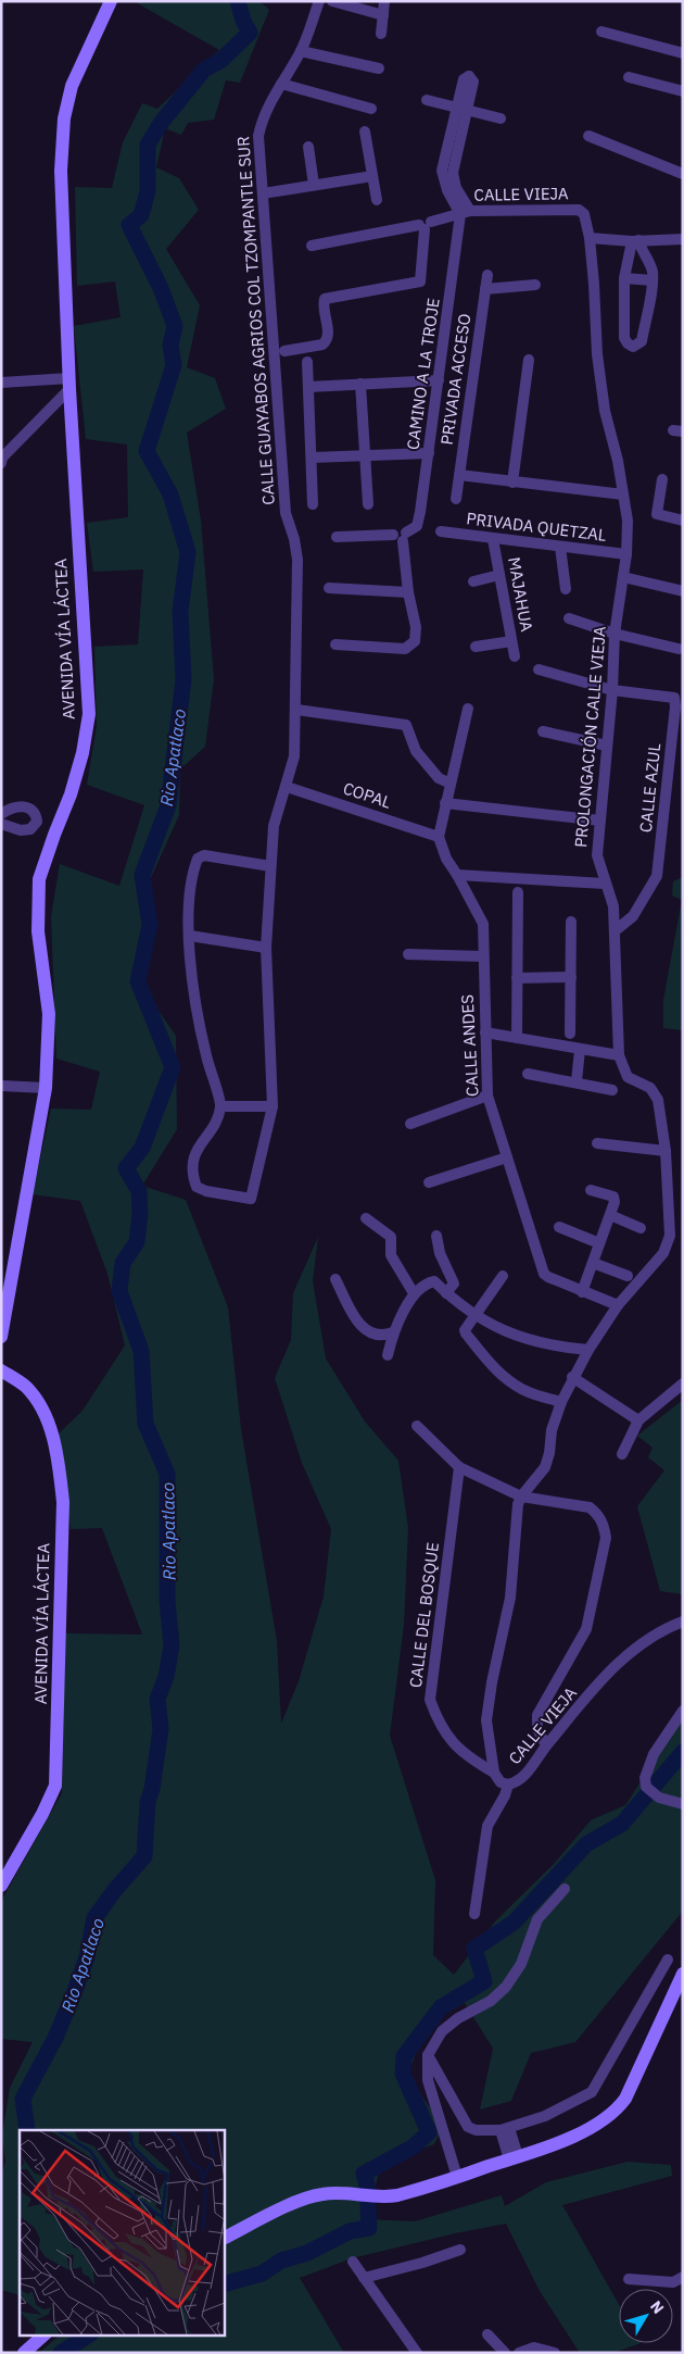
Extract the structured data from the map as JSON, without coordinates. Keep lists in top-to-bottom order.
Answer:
{
  "streets": {
    "street": [
      "CALLE VIEJA",
      "CALLE GUAYABOS AGRIOS COL TZOMPANTLE SUR",
      "CAMINO A LA TROJE",
      "PRIVADA ACCESO",
      "PRIVADA QUETZAL",
      "MAJAHUA",
      "AVENIDA VÍA LÁCTEA",
      "PROLONGACIÓN CALLE VIEJA",
      "CALLE AZUL",
      "COPAL",
      "CALLE ANDES",
      "CALLE DEL BOSQUE"
    ]
  },
  "crossings": [
    ["CALLE VIEJA", "CAMINO A LA TROJE"],
    ["CALLE VIEJA", "PROLONGACIÓN CALLE VIEJA"],
    ["CALLE VIEJA", "CALLE DEL BOSQUE"],
    ["CALLE GUAYABOS AGRIOS COL TZOMPANTLE SUR", "COPAL"],
    ["PRIVADA QUETZAL", "MAJAHUA"],
    ["PRIVADA QUETZAL", "PROLONGACIÓN CALLE VIEJA"],
    ["PROLONGACIÓN CALLE VIEJA", "CALLE AZUL"],
    ["PROLONGACIÓN CALLE VIEJA", "CALLE ANDES"],
    ["COPAL", "CALLE ANDES"]
  ],
  "water": ["Rio Apatlaco"],
  "north": "top right"
}
